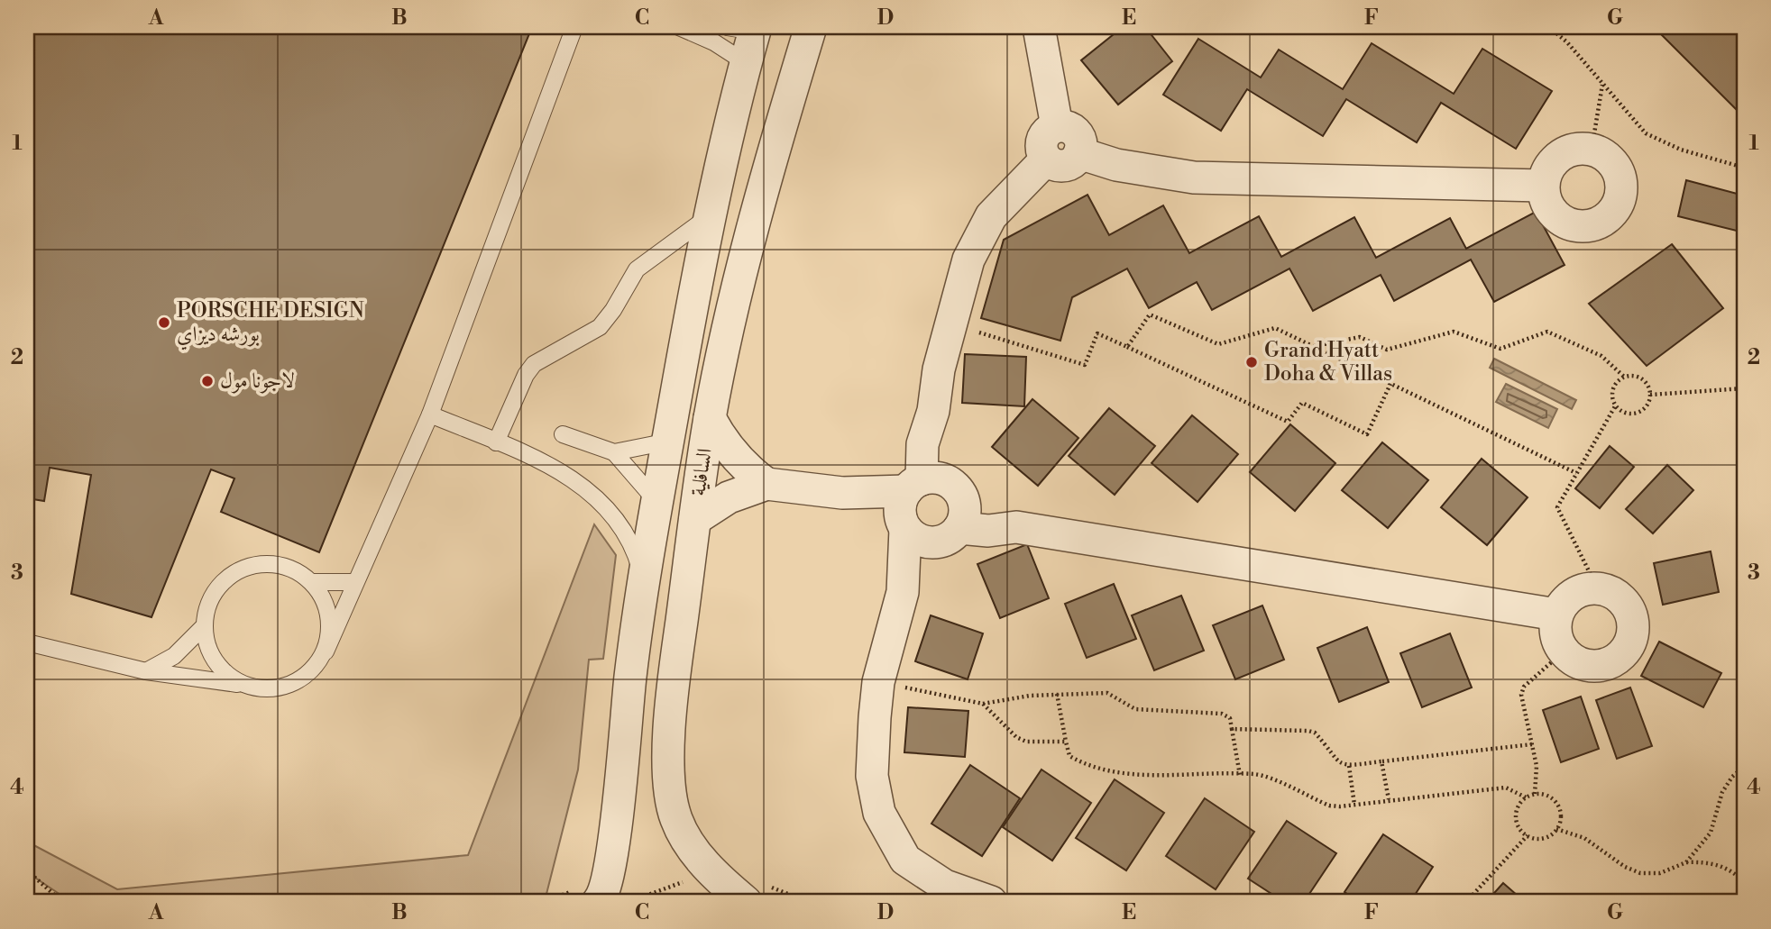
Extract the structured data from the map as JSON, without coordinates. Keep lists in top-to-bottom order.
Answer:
{
  "streets": {
    "street": ["السافلية"]
  },
  "places": ["PORSCHE DESIGN بورشه ديزاي", "Grand Hyatt Doha & Villas", "لاجونا مول"],
  "grid": {
    "columns": [
      "A",
      "B",
      "C",
      "D",
      "E",
      "F",
      "G"
    ],
    "rows": [
      "1",
      "2",
      "3",
      "4"
    ]
  }
}
